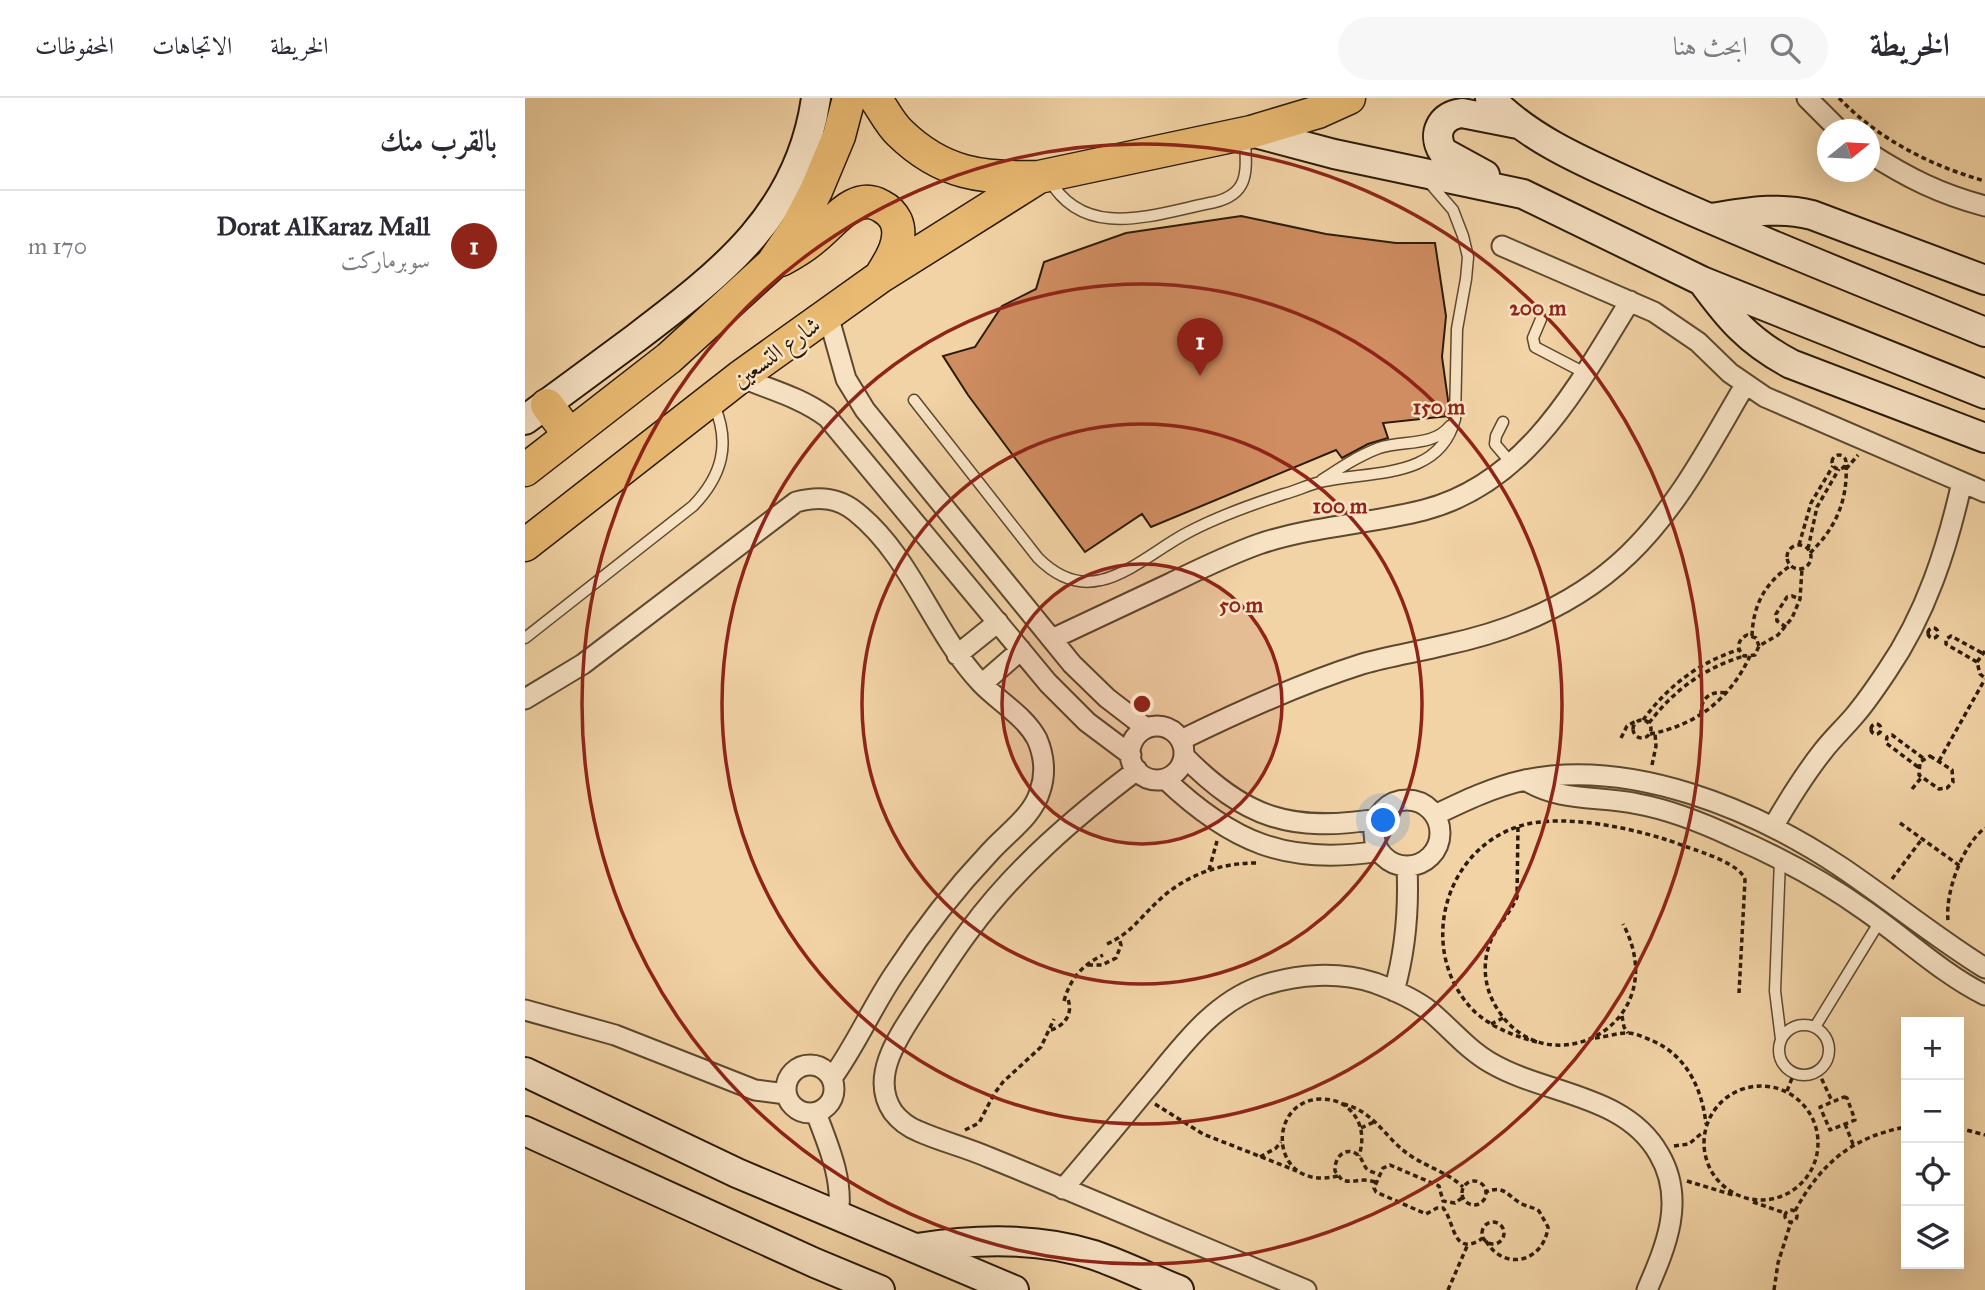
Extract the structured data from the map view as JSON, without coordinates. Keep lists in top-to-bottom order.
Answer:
{
  "streets": {
    "main road": ["شارع التسعين"]
  },
  "north": "right",
  "page": {
    "header": "الخريطة",
    "search": "ابحث هنا",
    "nav": ["الخريطة", "الاتجاهات", "المحفوظات"],
    "heading": "بالقرب منك",
    "list": [
      {
        "mark": "1",
        "name": "Dorat AlKaraz Mall",
        "note": "سوبرماركت",
        "value": "170 m"
      }
    ],
    "pins": "1",
    "map_buttons": ["+", "−"]
  },
  "rings": [
    "200 m",
    "150 m",
    "100 m",
    "50 m"
  ]
}
